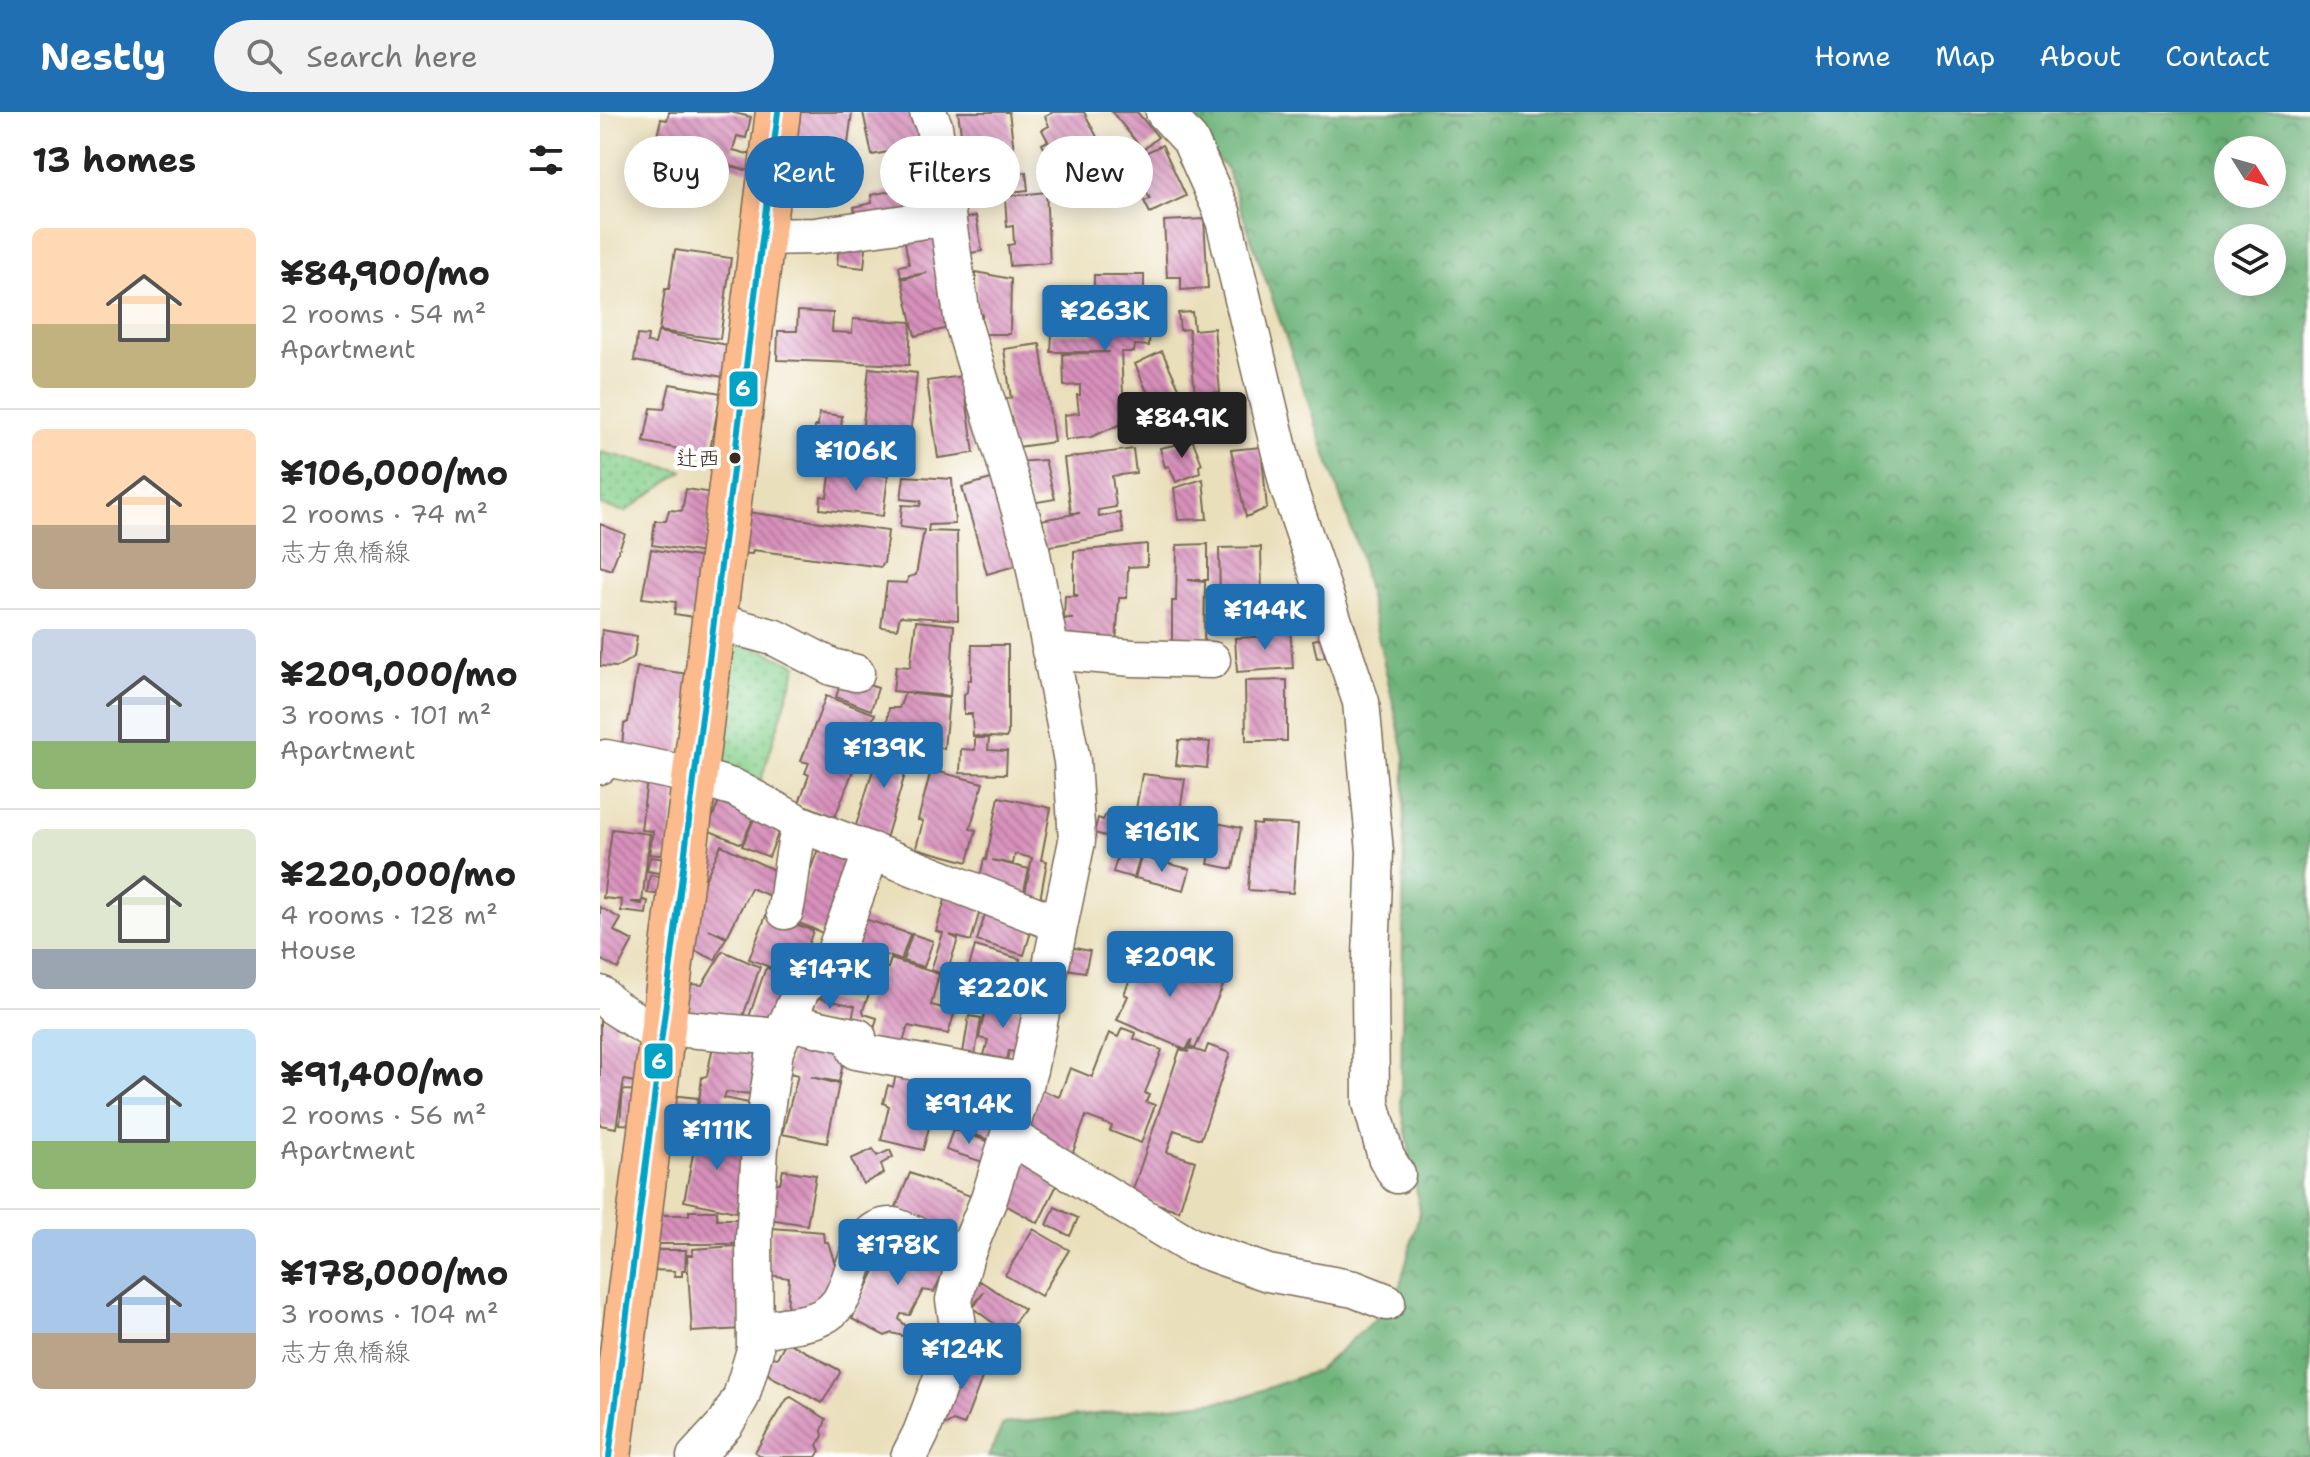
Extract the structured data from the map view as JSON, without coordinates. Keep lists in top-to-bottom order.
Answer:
{
  "places": ["辻西"],
  "lines": ["transit line 6"],
  "north": "bottom right",
  "page": {
    "header": "Nestly",
    "search": "Search here",
    "nav": [
      "Home",
      "Map",
      "About",
      "Contact"
    ],
    "heading": "13 homes",
    "chip": [
      "Buy",
      "Rent",
      "Filters",
      "New"
    ],
    "list": [
      {
        "name": "¥84,900/mo",
        "note": "2 rooms · 54 m² · Apartment"
      },
      {
        "name": "¥106,000/mo",
        "note": "2 rooms · 74 m² · 志方魚橋線"
      },
      {
        "name": "¥209,000/mo",
        "note": "3 rooms · 101 m² · Apartment"
      },
      {
        "name": "¥220,000/mo",
        "note": "4 rooms · 128 m² · House"
      },
      {
        "name": "¥91,400/mo",
        "note": "2 rooms · 56 m² · Apartment"
      },
      {
        "name": "¥178,000/mo",
        "note": "3 rooms · 104 m² · 志方魚橋線"
      }
    ],
    "price": [
      "¥263K",
      "¥84.9K",
      "¥106K",
      "¥144K",
      "¥139K",
      "¥161K",
      "¥209K",
      "¥147K",
      "¥220K",
      "¥91.4K",
      "¥111K",
      "¥178K",
      "¥124K"
    ]
  }
}
